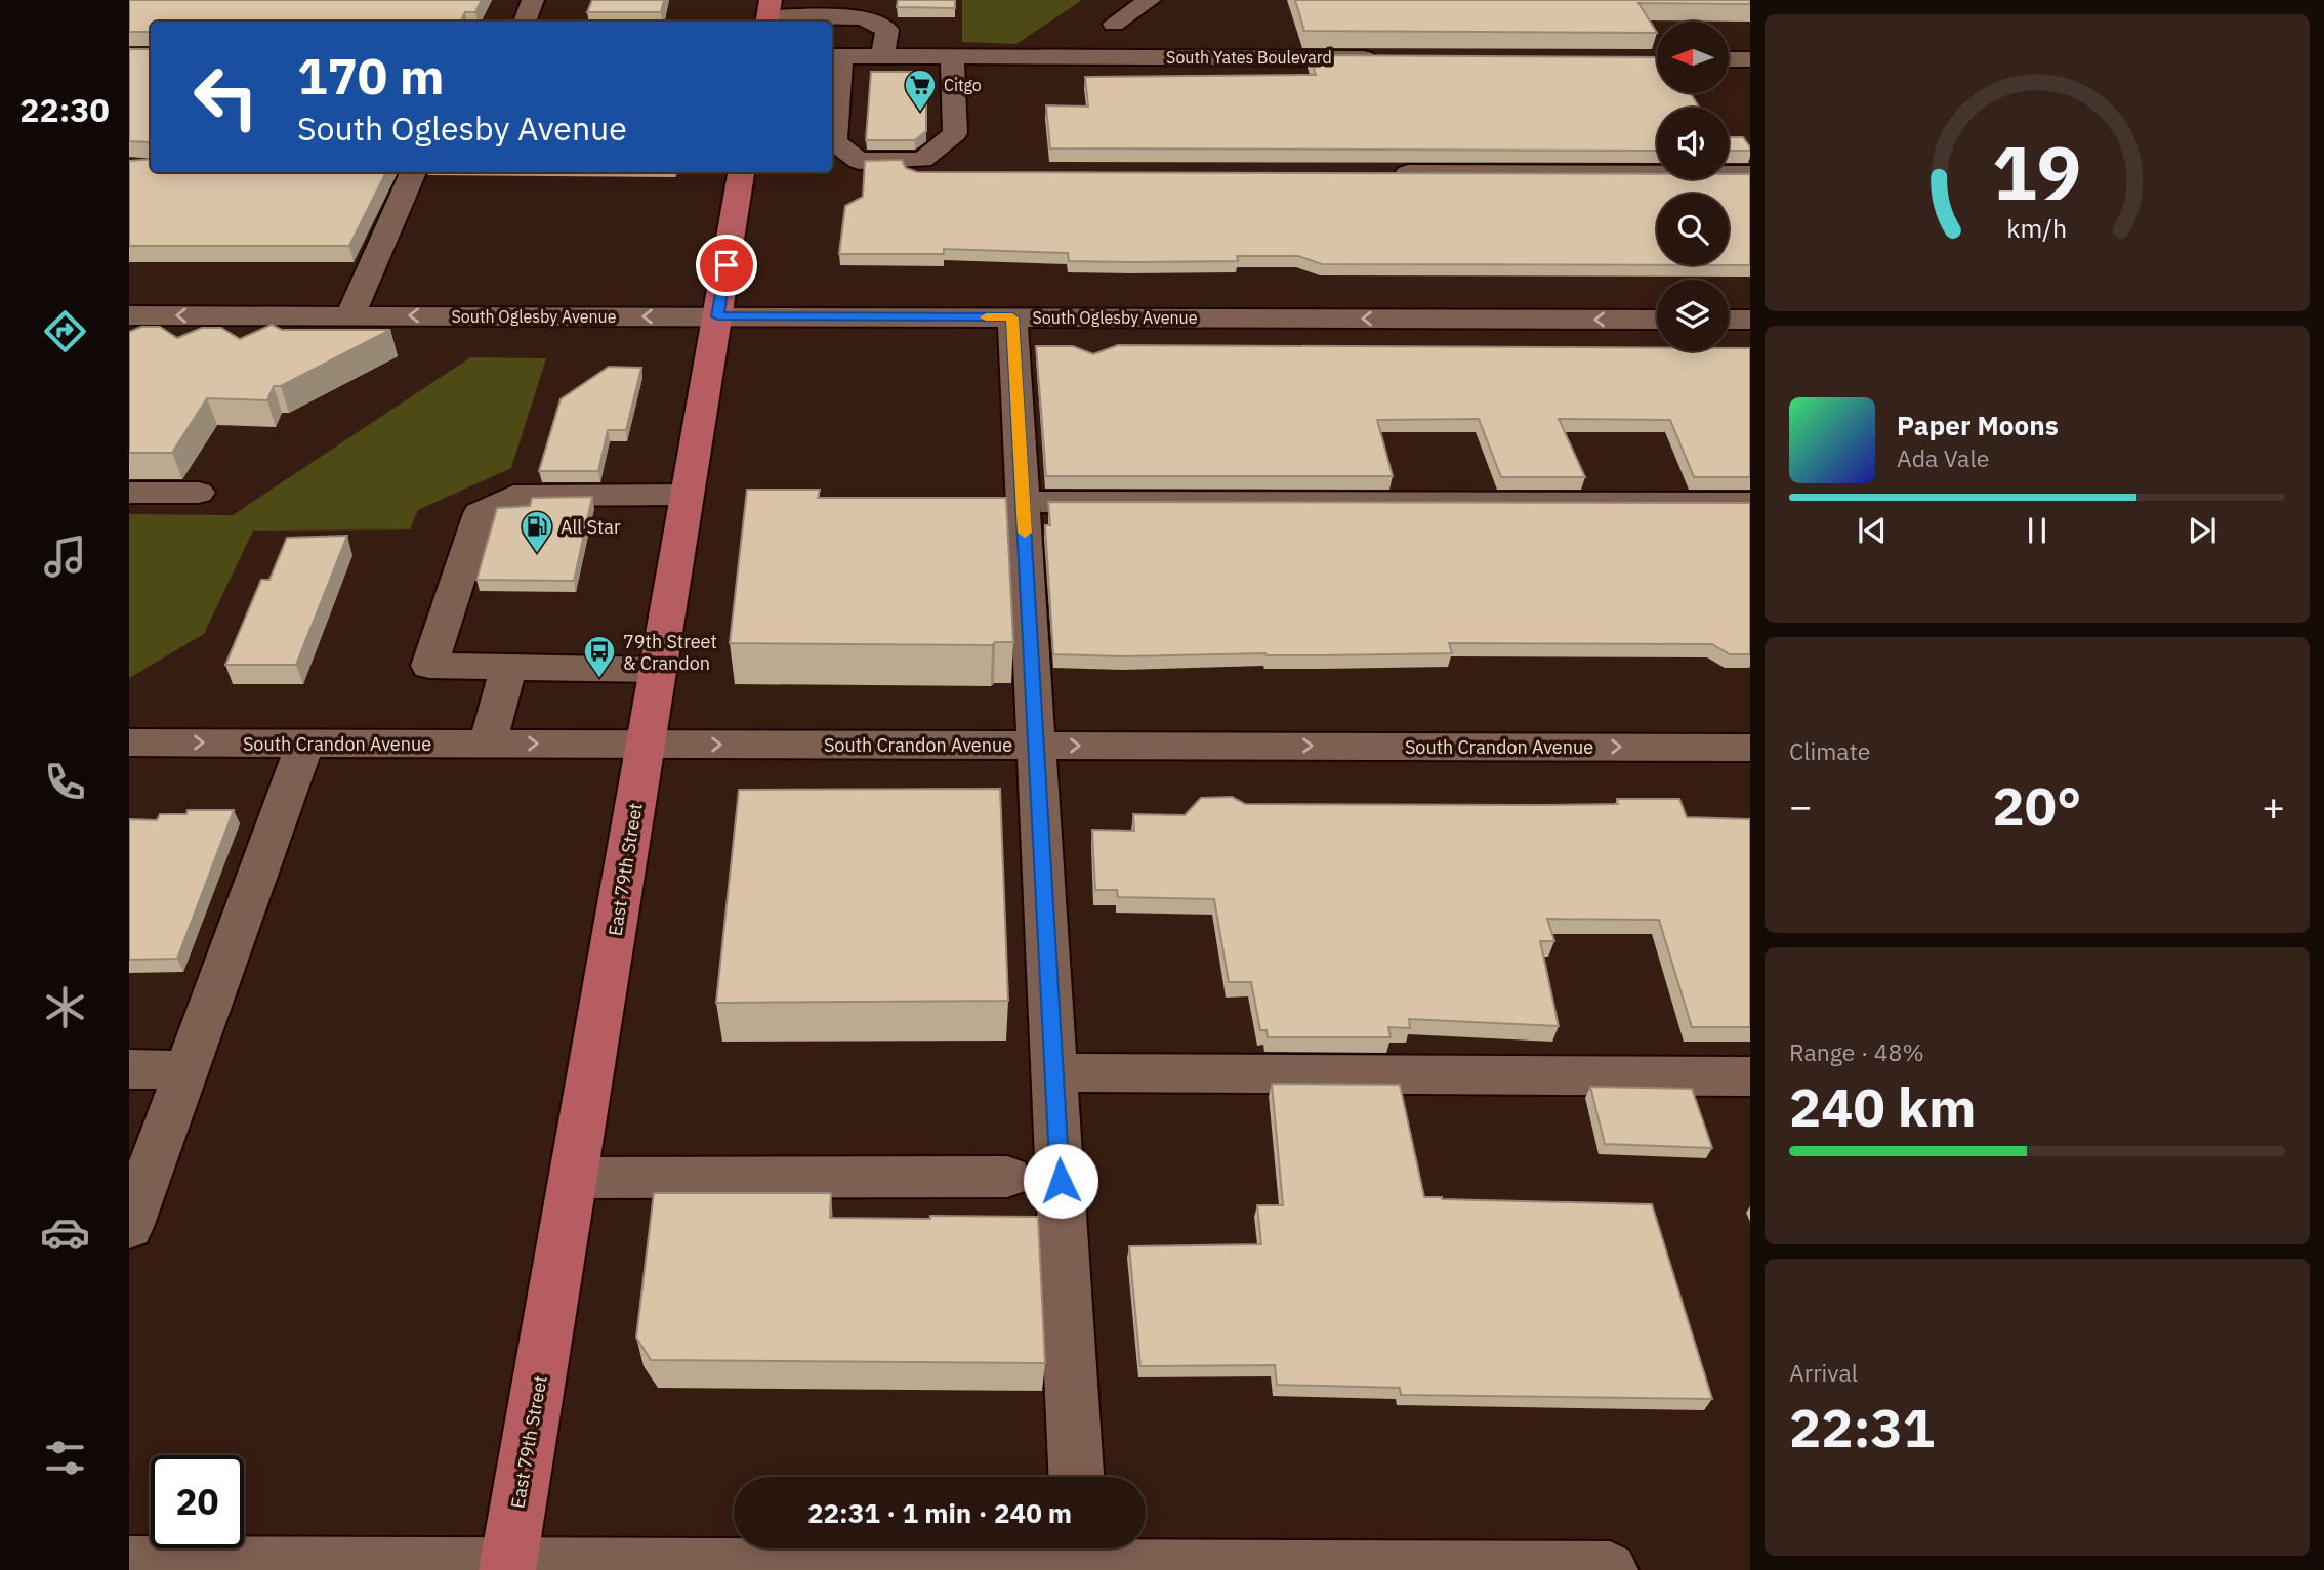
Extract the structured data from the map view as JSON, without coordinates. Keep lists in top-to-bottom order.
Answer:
{
  "streets": {
    "main road": ["East 79th Street"],
    "street": ["South Yates Boulevard", "South Oglesby Avenue", "South Crandon Avenue"]
  },
  "crossings": [
    ["South Oglesby Avenue", "East 79th Street"],
    ["South Crandon Avenue", "East 79th Street"]
  ],
  "places": {
    "supermarket": ["Citgo"],
    "fuel station": ["All Star"],
    "bus stop": ["79th Street & Crandon"]
  },
  "north": "left",
  "page": {
    "tabs": "22:30",
    "turn": ["170 m", "South Oglesby Avenue"],
    "song": ["Paper Moons", "Ada Vale"],
    "tile": [
      "Climate",
      ["Range · 48%", "240 km"],
      ["Arrival", "22:31"]
    ],
    "heat": ["−", "20°", "+"],
    "limit": "20",
    "trip": "22:31 · 1 min · 240 m",
    "gauge": ["19", "km/h"]
  }
}
